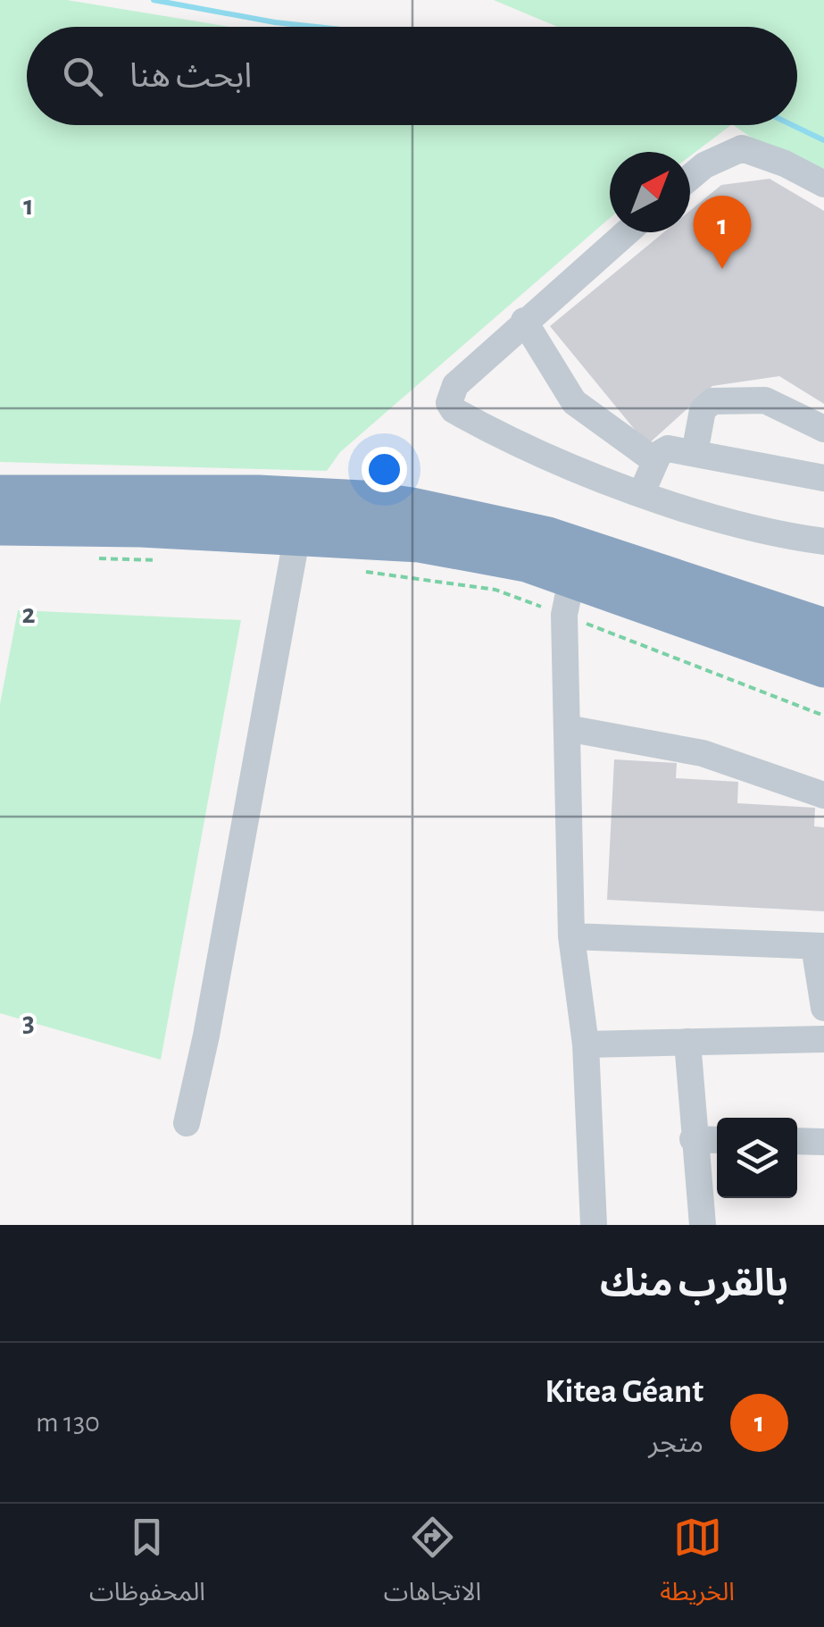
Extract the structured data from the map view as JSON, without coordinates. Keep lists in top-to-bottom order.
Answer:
{
  "north": "top right",
  "page": {
    "search": "ابحث هنا",
    "pins": "1",
    "heading": "بالقرب منك",
    "list": [
      {
        "mark": "1",
        "name": "Kitea Géant",
        "note": "متجر",
        "value": "130 m"
      }
    ],
    "nav": ["الخريطة", "الاتجاهات", "المحفوظات"]
  },
  "grid": {
    "rows": ["1", "2", "3"]
  }
}
